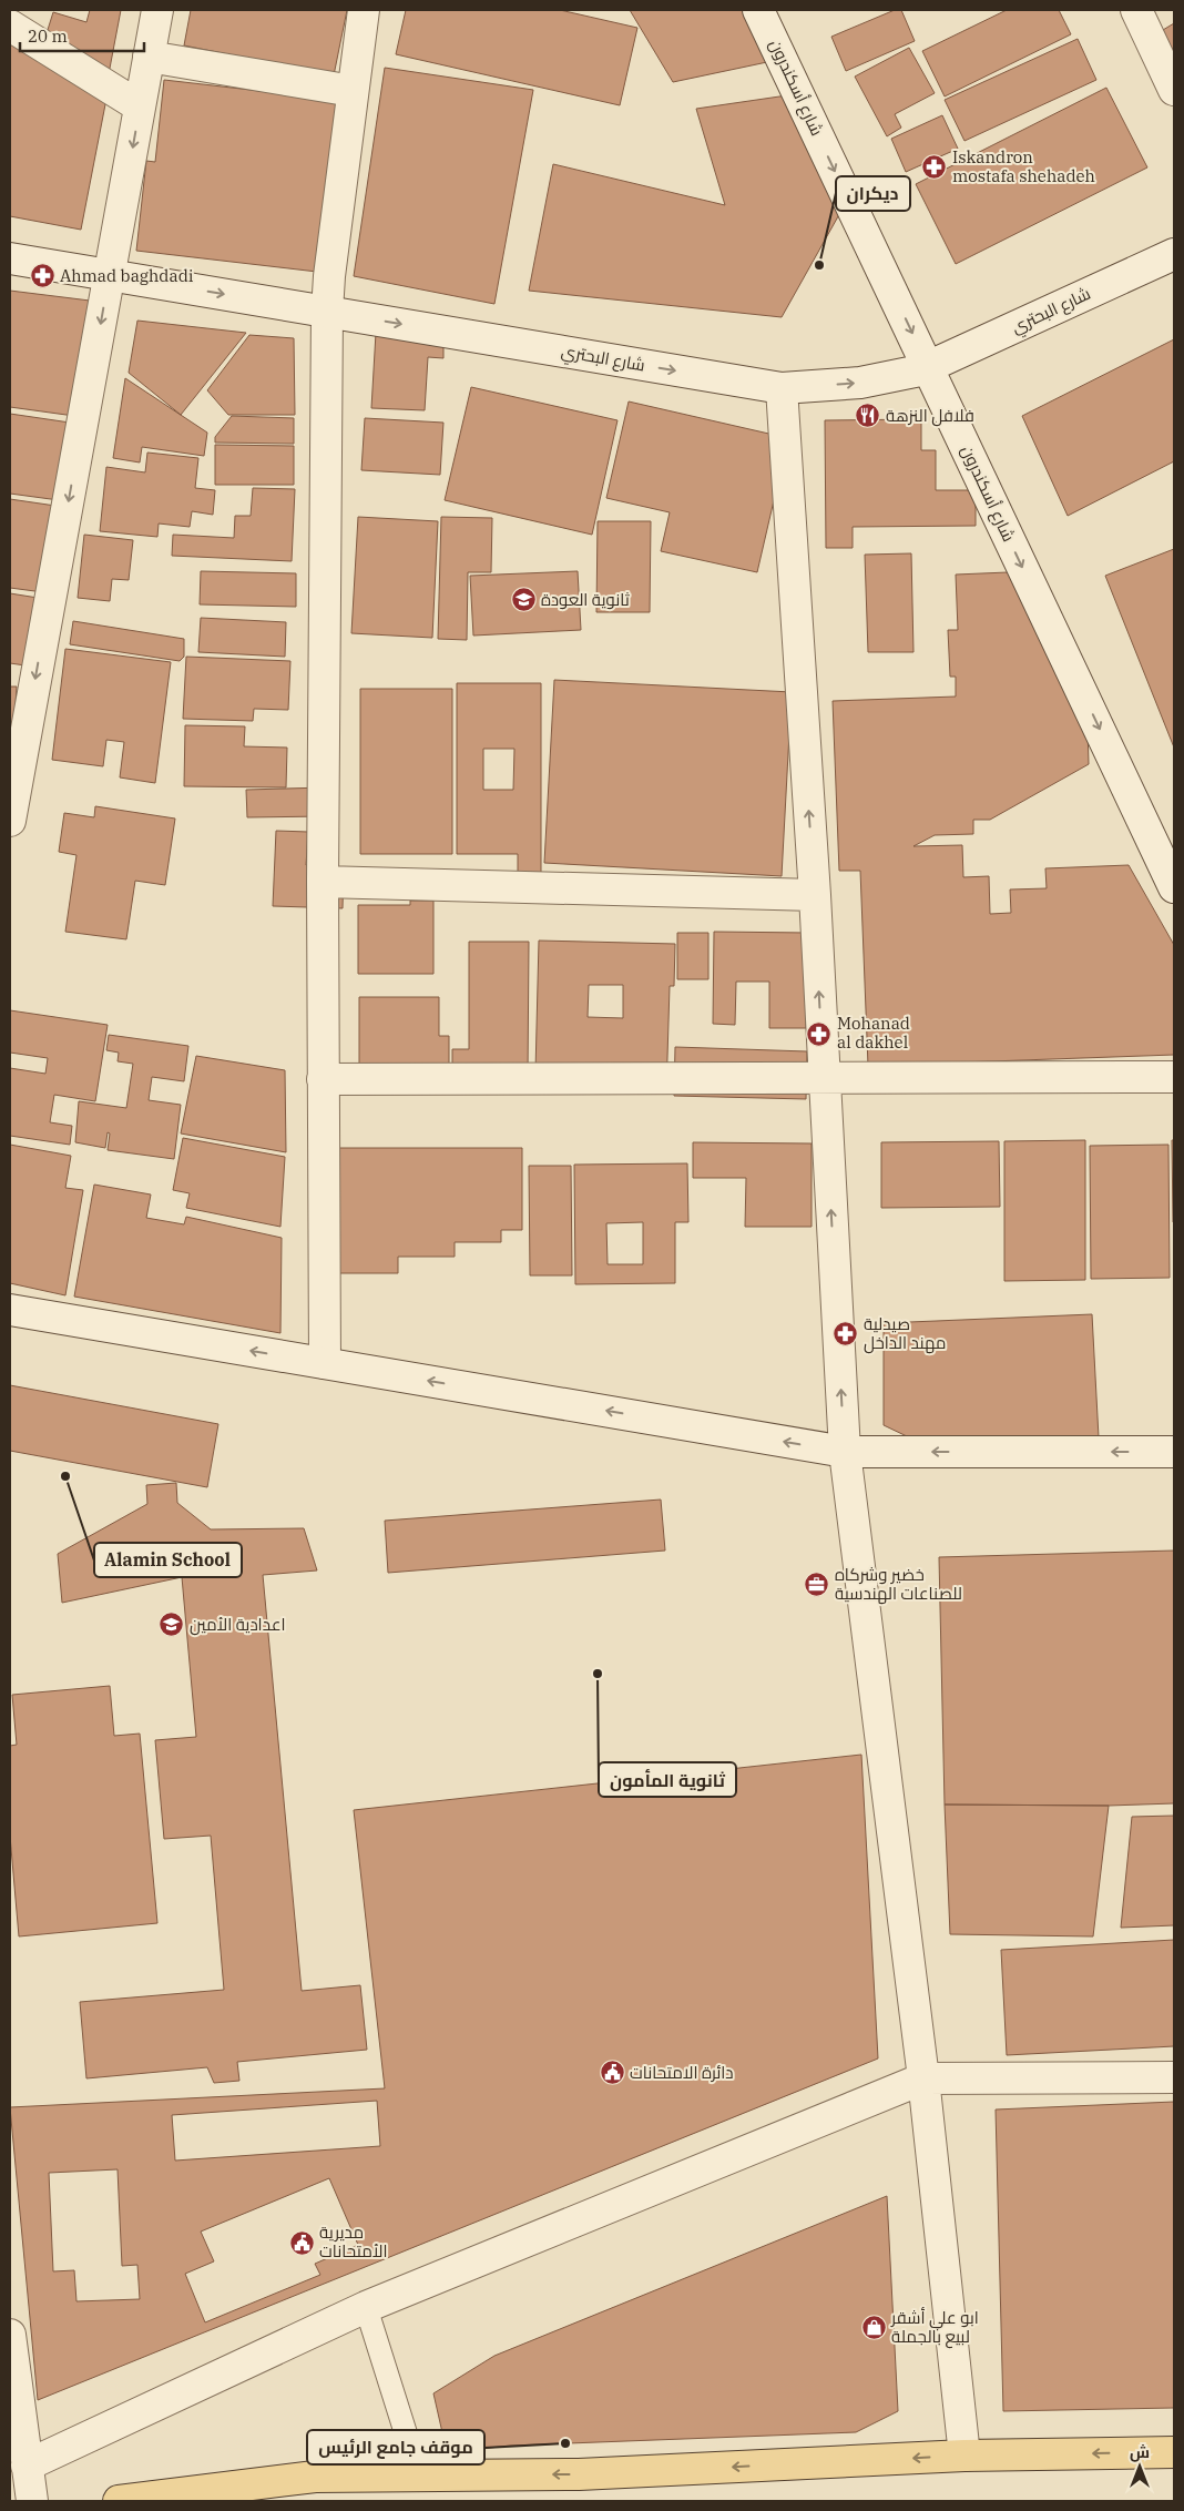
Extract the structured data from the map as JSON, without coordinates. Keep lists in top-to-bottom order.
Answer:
{
  "streets": {
    "street": ["شارع أسكندرون", "شارع البحتري"]
  },
  "crossings": [
    ["شارع أسكندرون", "شارع البحتري"]
  ],
  "one_way": ["شارع البحتري"],
  "places": {
    "pharmacy": [
      "Iskandron mostafa shehadeh",
      "Ahmad baghdadi",
      "Mohanad al dakhel",
      "صيدلية مهند الداخل"
    ],
    "other": [
      "ديكران",
      "Alamin School",
      "ثانوية المأمون",
      "موقف جامع الرئيس"
    ],
    "restaurant": ["فلافل النزهة"],
    "school or university": ["ثانوية العودة", "اعدادية الأمين"],
    "office": ["خضير وشركاه للصناعات الهندسية"],
    "public building": ["دائرة الامتحانات", "مديرية الأمتحانات"],
    "shop": ["ابو علي أشقر لبيع بالجملة"]
  },
  "scale_bar": "20 m",
  "north": "top"
}
